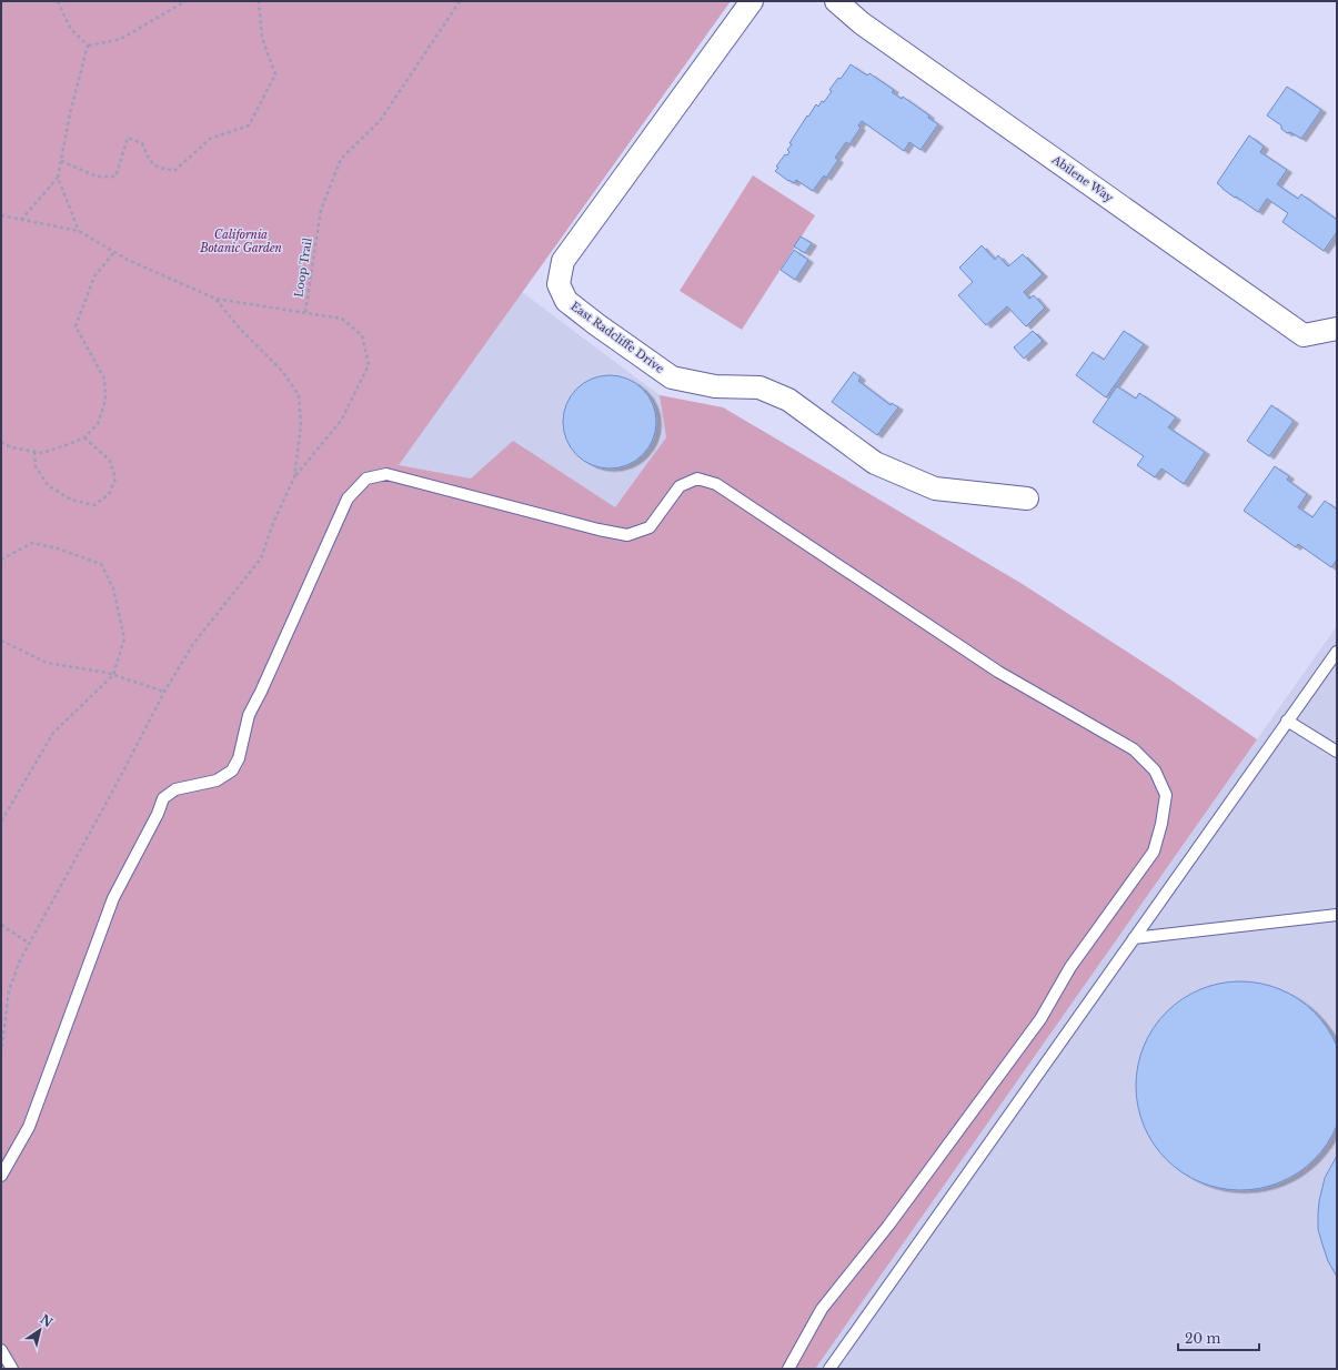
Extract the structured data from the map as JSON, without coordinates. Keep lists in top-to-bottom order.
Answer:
{
  "streets": {
    "street": ["Abilene Way", "East Radcliffe Drive"],
    "path": ["Loop Trail"]
  },
  "parks": ["California Botanic Garden"],
  "scale_bar": "20 m",
  "north": "top right"
}
